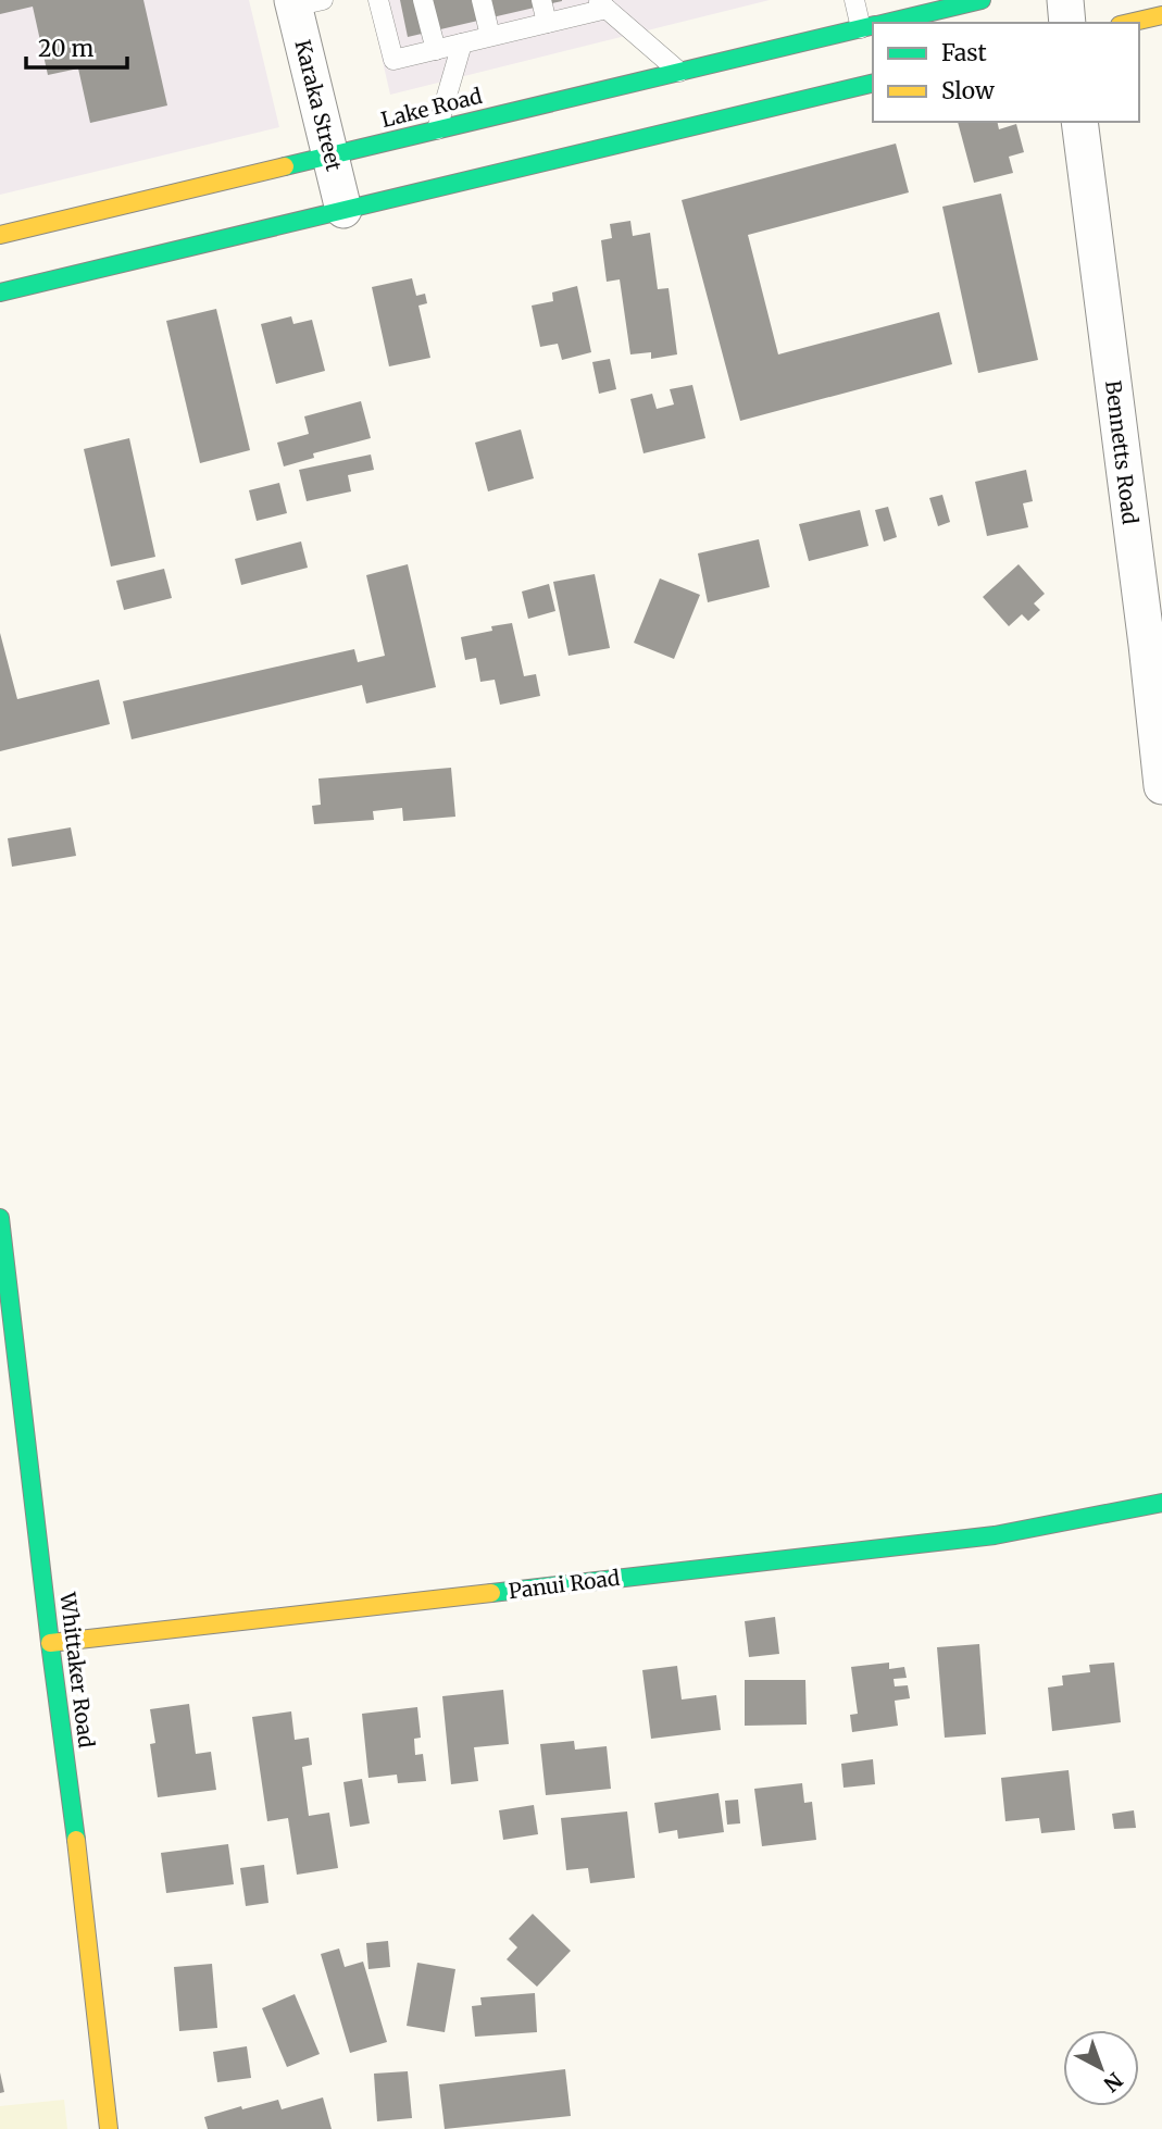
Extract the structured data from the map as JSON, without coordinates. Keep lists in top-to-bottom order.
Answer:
{
  "streets": {
    "street": [
      "Karaka Street",
      "Lake Road",
      "Bennetts Road",
      "Panui Road",
      "Whittaker Road"
    ]
  },
  "crossings": [
    ["Karaka Street", "Lake Road"],
    ["Panui Road", "Whittaker Road"]
  ],
  "legend": ["Fast", "Slow"],
  "scale_bar": "20 m",
  "north": "bottom right"
}
